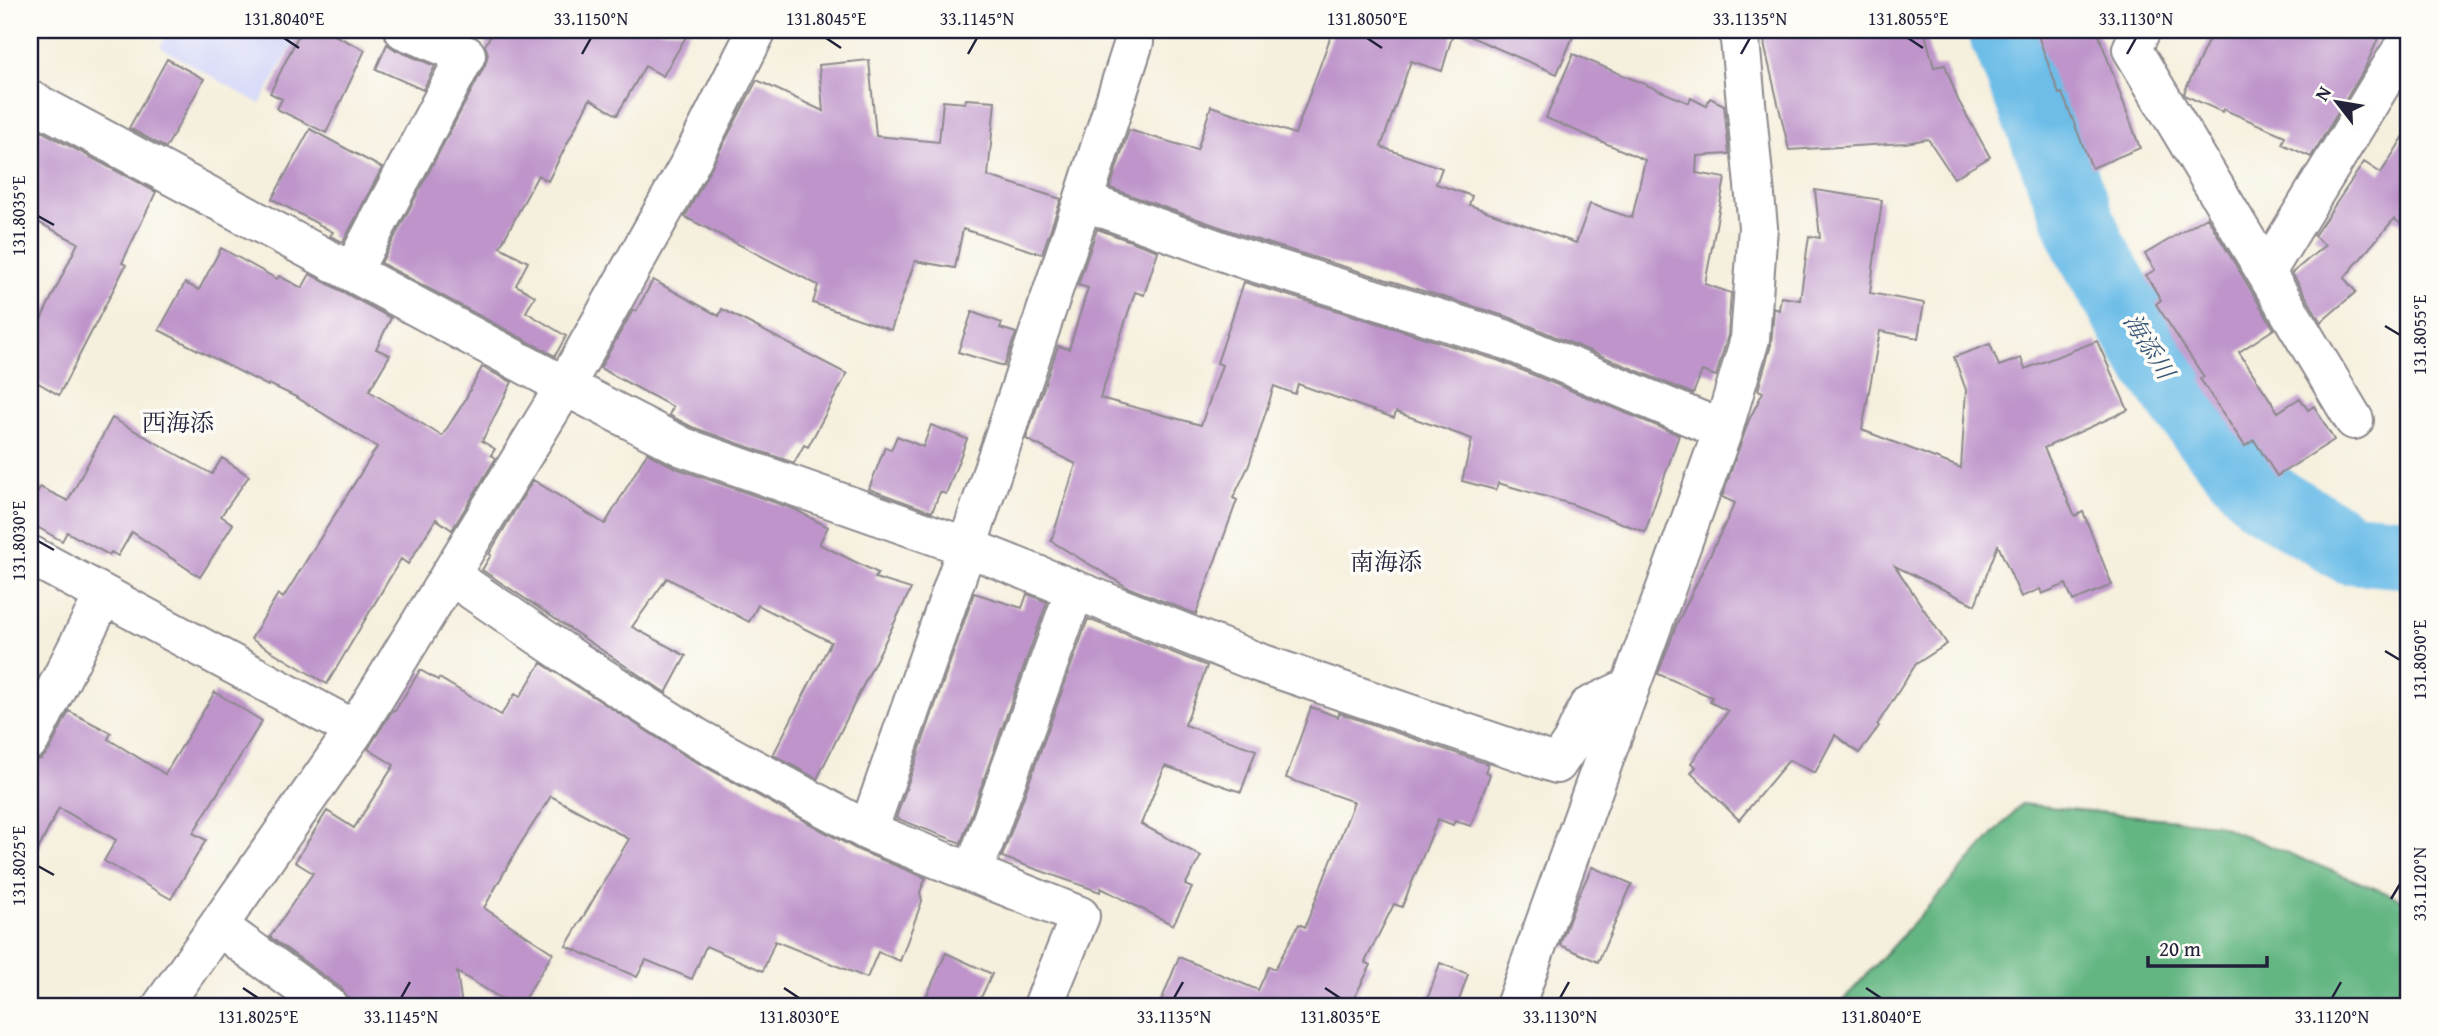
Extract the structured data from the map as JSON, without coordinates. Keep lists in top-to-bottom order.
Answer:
{
  "districts": ["西海添", "南海添"],
  "water": ["海添川"],
  "scale_bar": "20 m",
  "north": "top left",
  "coordinates": [
    "131.8040°E",
    "33.1150°N",
    "131.8045°E",
    "33.1145°N",
    "131.8050°E",
    "33.1135°N",
    "131.8055°E",
    "33.1130°N",
    "131.8035°E",
    "131.8030°E",
    "131.8025°E",
    "33.1120°N"
  ]
}
